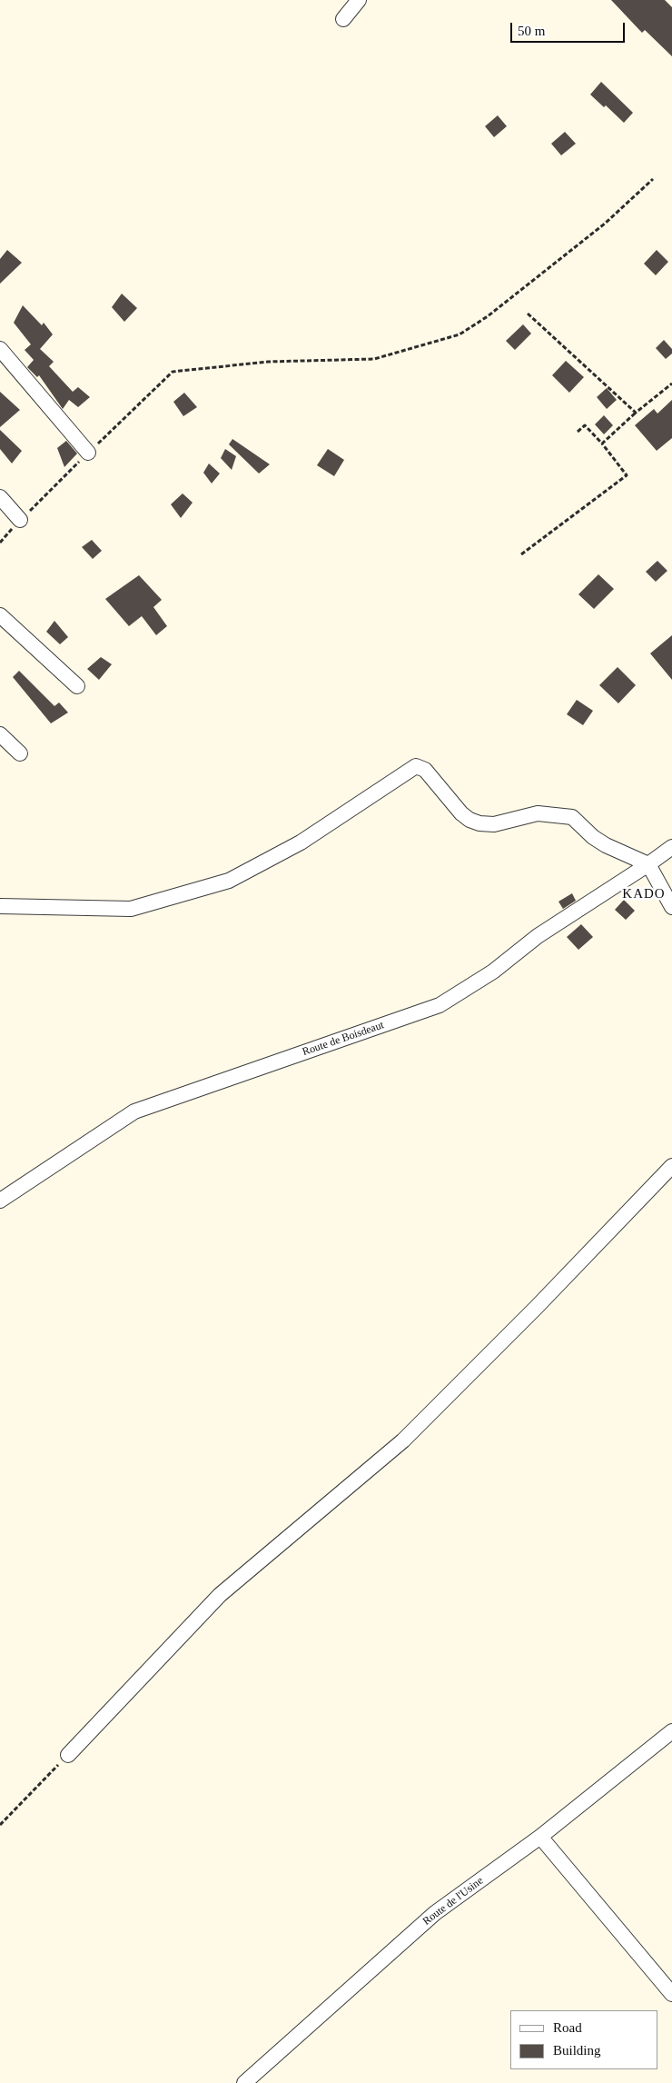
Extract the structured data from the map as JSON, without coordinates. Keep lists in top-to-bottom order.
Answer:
{
  "streets": {
    "street": ["Route de Boisdeaut", "Route de l'Usine"]
  },
  "districts": ["KADO"],
  "legend": ["Road", "Building"],
  "scale_bar": "50 m"
}
